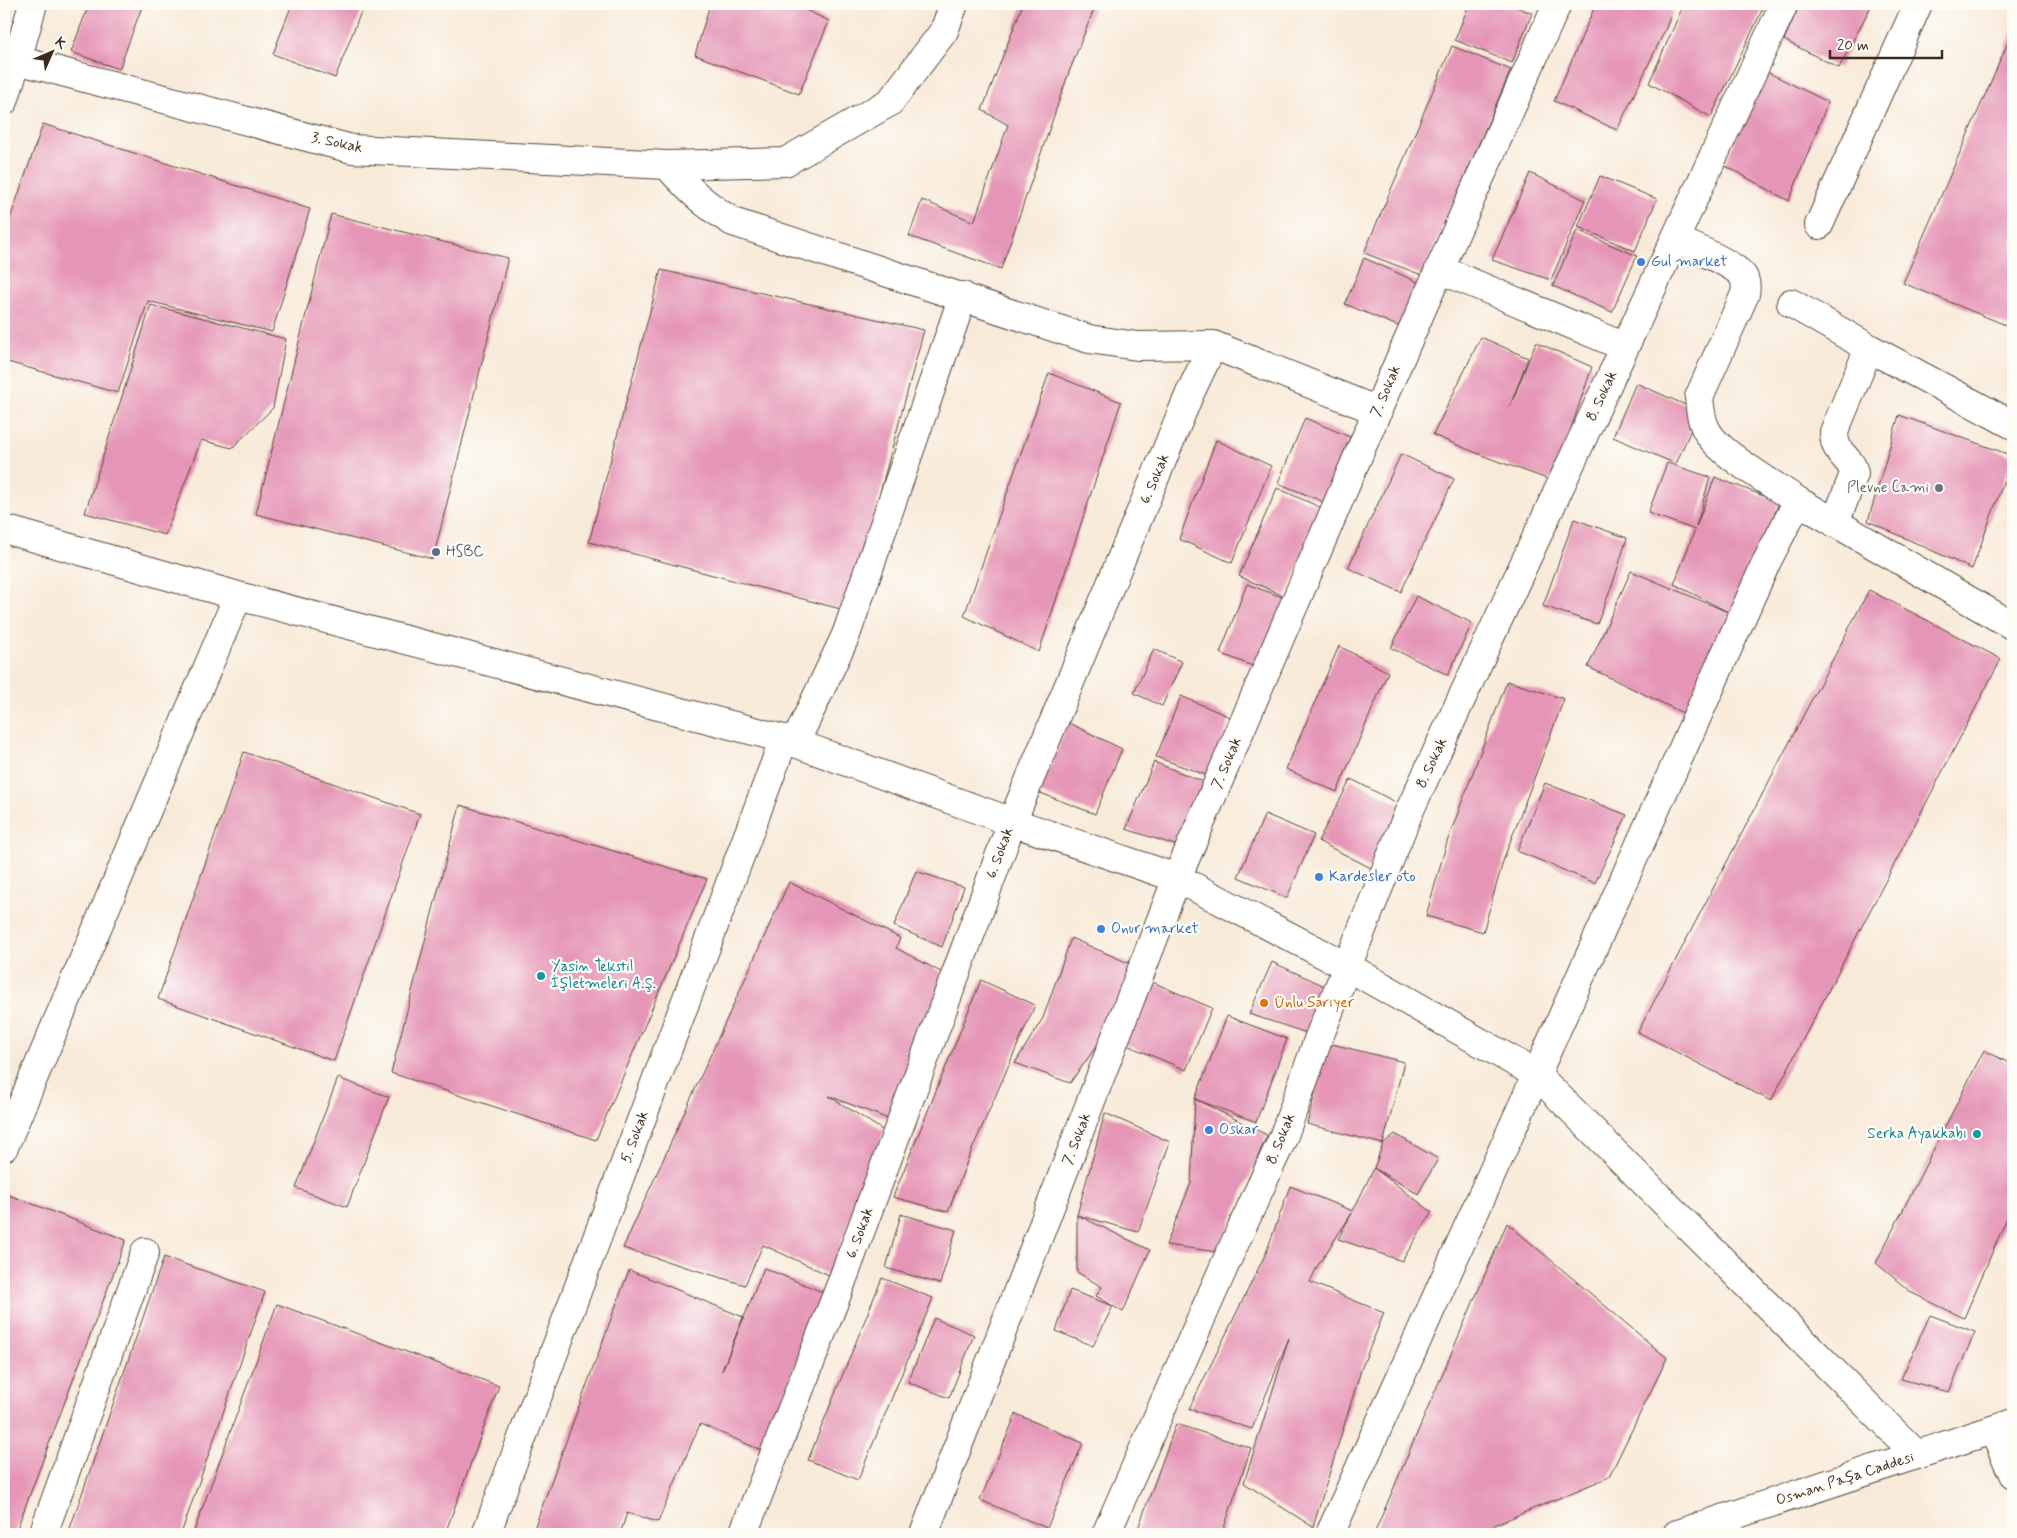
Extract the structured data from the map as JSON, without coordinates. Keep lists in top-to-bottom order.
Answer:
{
  "streets": {
    "street": [
      "3. Sokak",
      "7. Sokak",
      "8. Sokak",
      "6. Sokak",
      "5. Sokak",
      "Osman Paşa Caddesi"
    ]
  },
  "places": [
    "Gul market",
    "Plevne Cami",
    "HSBC",
    "Kardesler oto",
    "Onur market",
    "Yasin Tekstil İşletmeleri A.Ş.",
    "Ünlu Sarıyer",
    "Oskar",
    "Serka Ayakkabı"
  ],
  "scale_bar": "20 m",
  "north": "top right"
}
